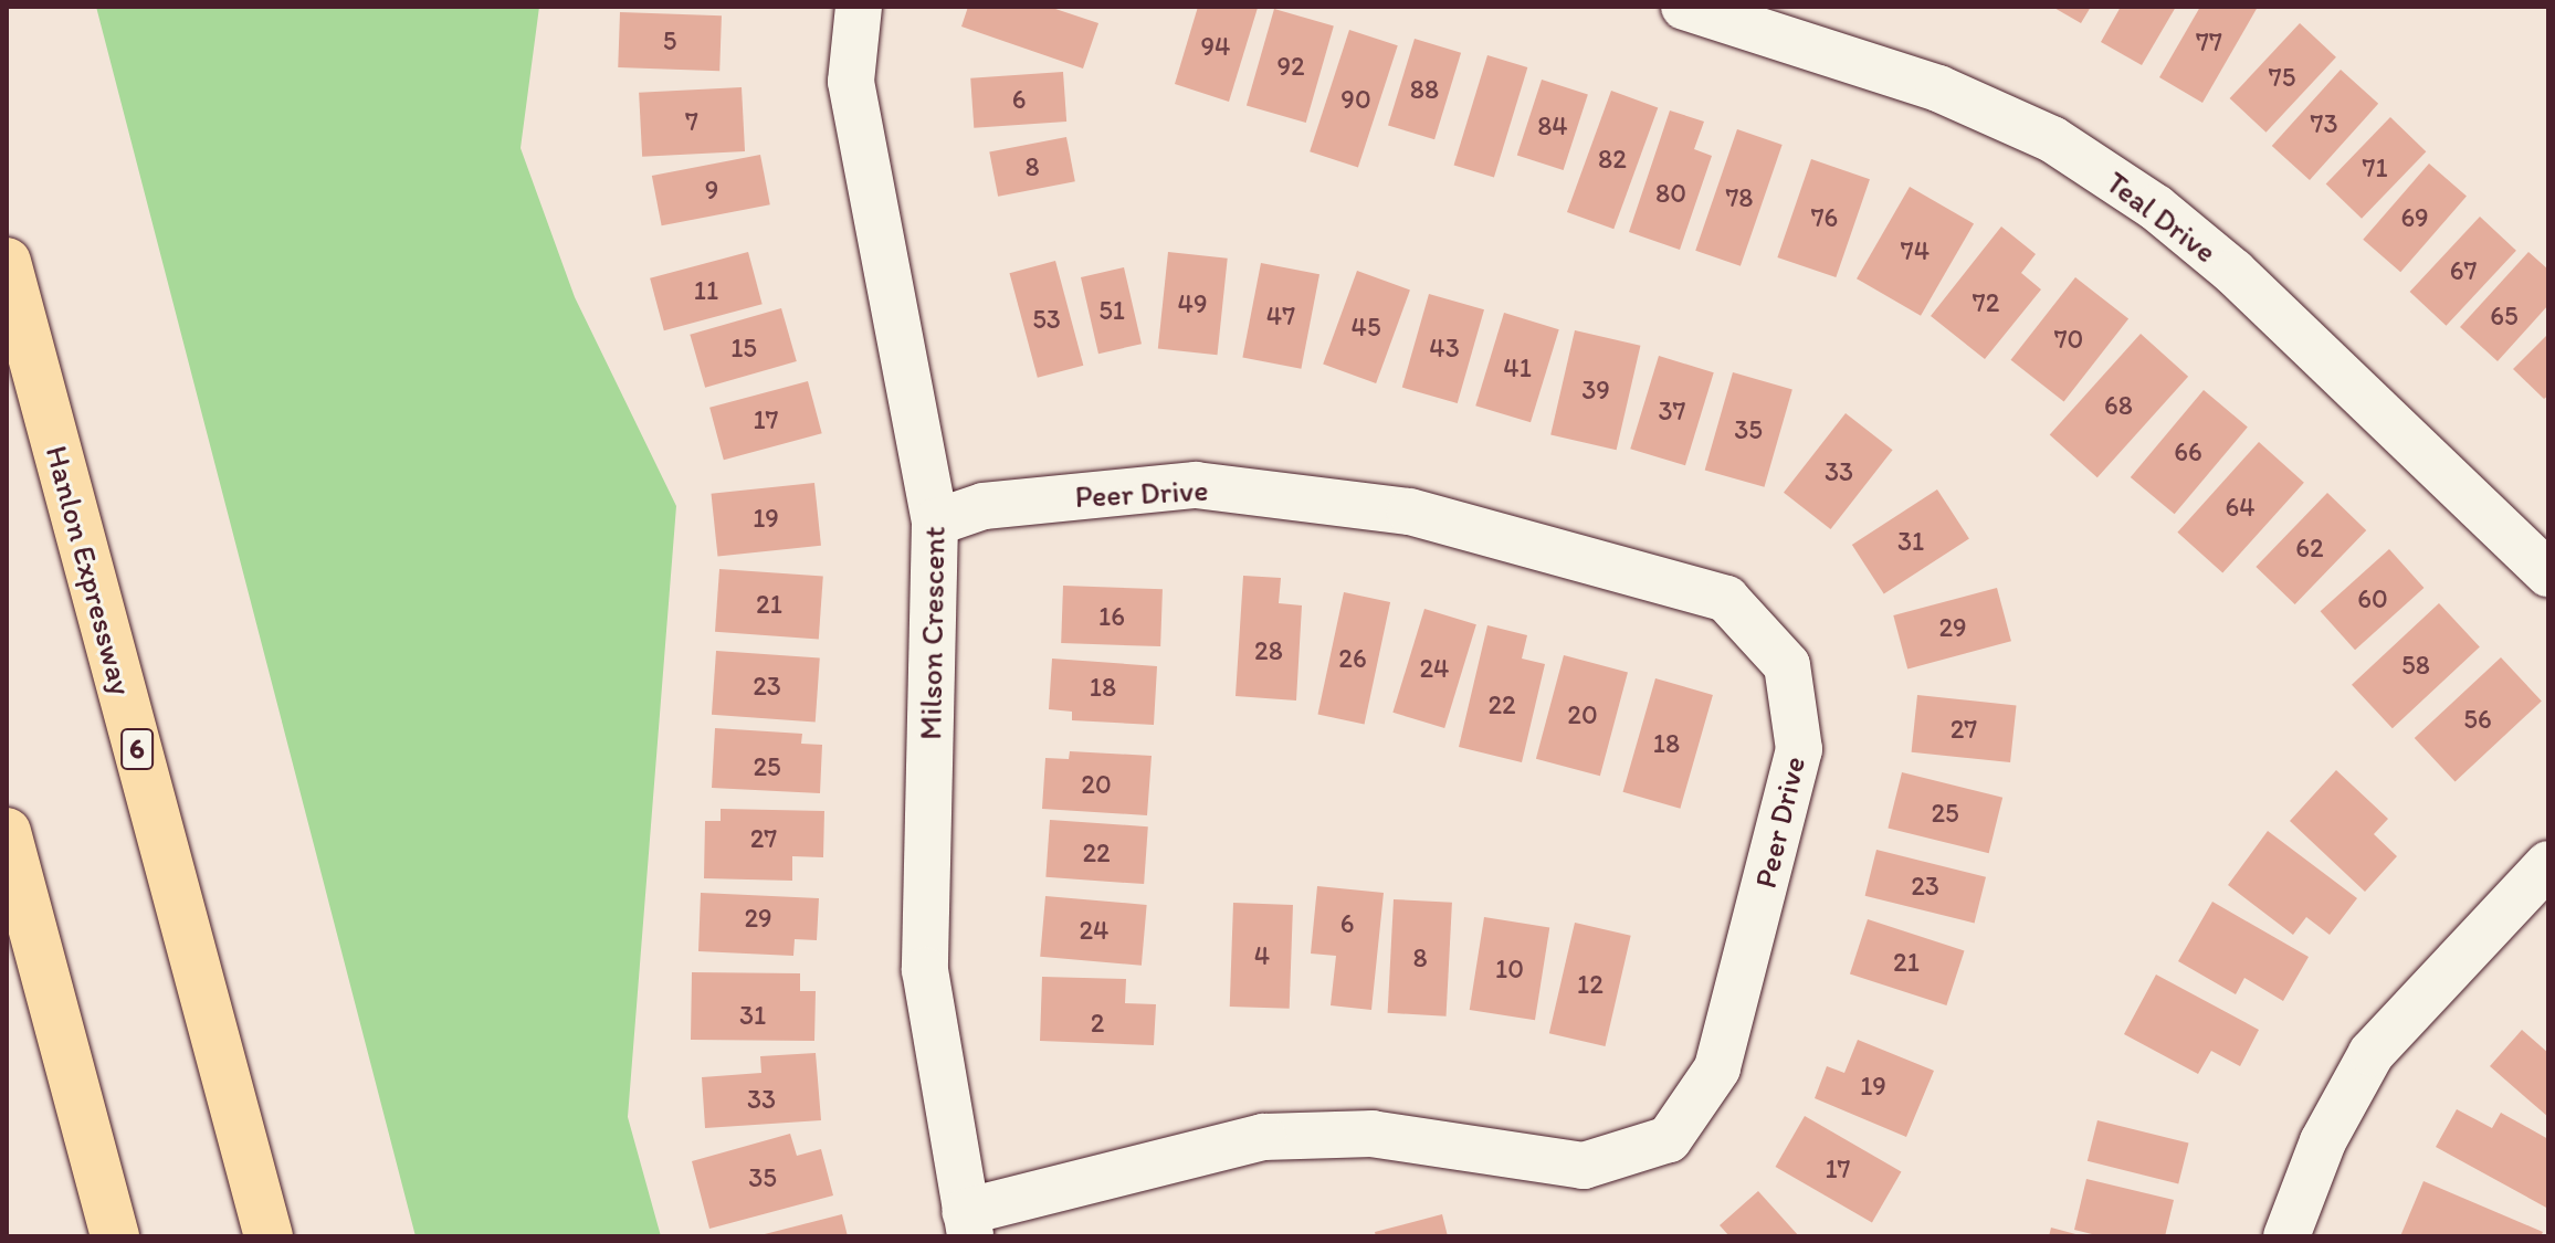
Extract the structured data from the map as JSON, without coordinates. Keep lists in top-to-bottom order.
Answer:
{
  "streets": {
    "highway": ["Hanlon Expressway", "6"],
    "street": ["Teal Drive", "Peer Drive", "Milson Crescent"]
  },
  "crossings": [
    ["Peer Drive", "Milson Crescent"]
  ],
  "house_numbers": [
    "5",
    "77",
    "94",
    "92",
    "75",
    "88",
    "6",
    "90",
    "7",
    "73",
    "84",
    "82",
    "8",
    "71",
    "9",
    "80",
    "78",
    "76",
    "69",
    "74",
    "67",
    "11",
    "72",
    "49",
    "51",
    "47",
    "65",
    "53",
    "45",
    "70",
    "15",
    "43",
    "41",
    "39",
    "68",
    "37",
    "17",
    "35",
    "66",
    "33",
    "64",
    "19",
    "31",
    "62",
    "60",
    "21",
    "16",
    "29",
    "28",
    "26",
    "58",
    "24",
    "23",
    "18",
    "22",
    "20",
    "56",
    "27",
    "18",
    "25",
    "20",
    "25",
    "27",
    "22",
    "23",
    "29",
    "6",
    "24",
    "4",
    "8",
    "21",
    "10",
    "12",
    "31",
    "2",
    "19",
    "33",
    "17",
    "35"
  ]
}
